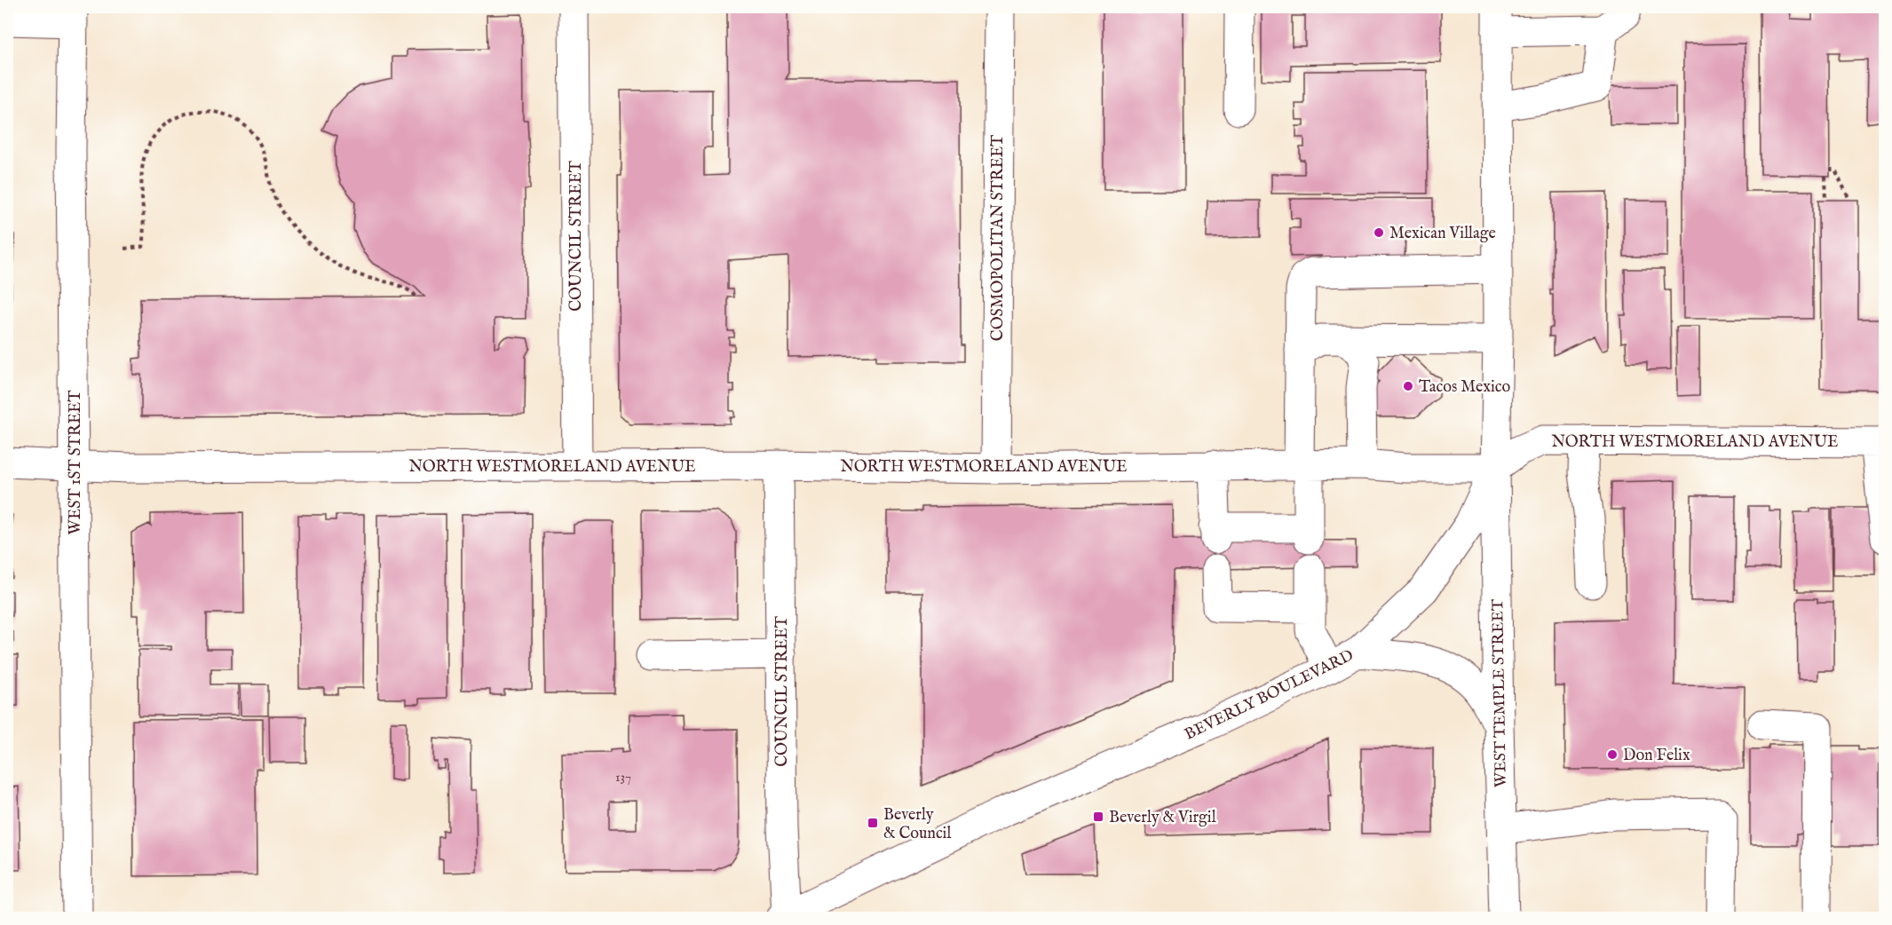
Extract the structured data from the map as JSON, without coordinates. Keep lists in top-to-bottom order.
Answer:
{
  "streets": {
    "street": [
      "COUNCIL STREET",
      "COSMOPOLITAN STREET",
      "NORTH WESTMORELAND AVENUE",
      "WEST 1ST STREET",
      "WEST TEMPLE STREET",
      "BEVERLY BOULEVARD"
    ]
  },
  "crossings": [
    ["COUNCIL STREET", "NORTH WESTMORELAND AVENUE"],
    ["COUNCIL STREET", "BEVERLY BOULEVARD"],
    ["COSMOPOLITAN STREET", "NORTH WESTMORELAND AVENUE"],
    ["NORTH WESTMORELAND AVENUE", "WEST 1ST STREET"],
    ["NORTH WESTMORELAND AVENUE", "WEST TEMPLE STREET"],
    ["NORTH WESTMORELAND AVENUE", "BEVERLY BOULEVARD"],
    ["WEST TEMPLE STREET", "BEVERLY BOULEVARD"]
  ],
  "places": {
    "other": ["Mexican Village", "Tacos Mexico", "Don Felix"],
    "transit": ["Beverly & Virgil", "Beverly & Council"]
  },
  "house_numbers": ["137"]
}
